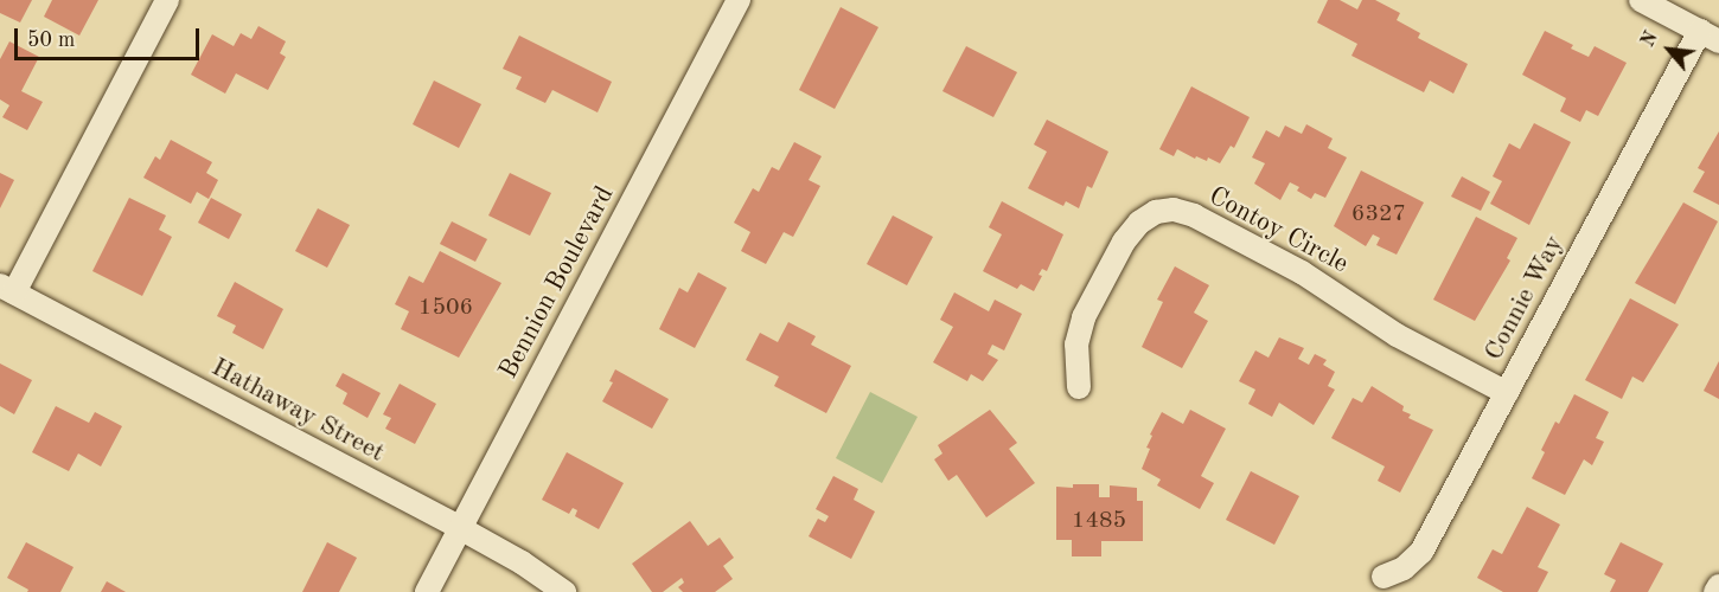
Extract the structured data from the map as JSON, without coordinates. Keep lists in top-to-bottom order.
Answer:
{
  "streets": {
    "street": [
      "Contoy Circle",
      "Bennion Boulevard",
      "Connie Way",
      "Hathaway Street"
    ]
  },
  "crossings": [
    ["Contoy Circle", "Connie Way"],
    ["Bennion Boulevard", "Hathaway Street"]
  ],
  "house_numbers": ["6327", "1506", "1485"],
  "scale_bar": "50 m",
  "north": "top left"
}
